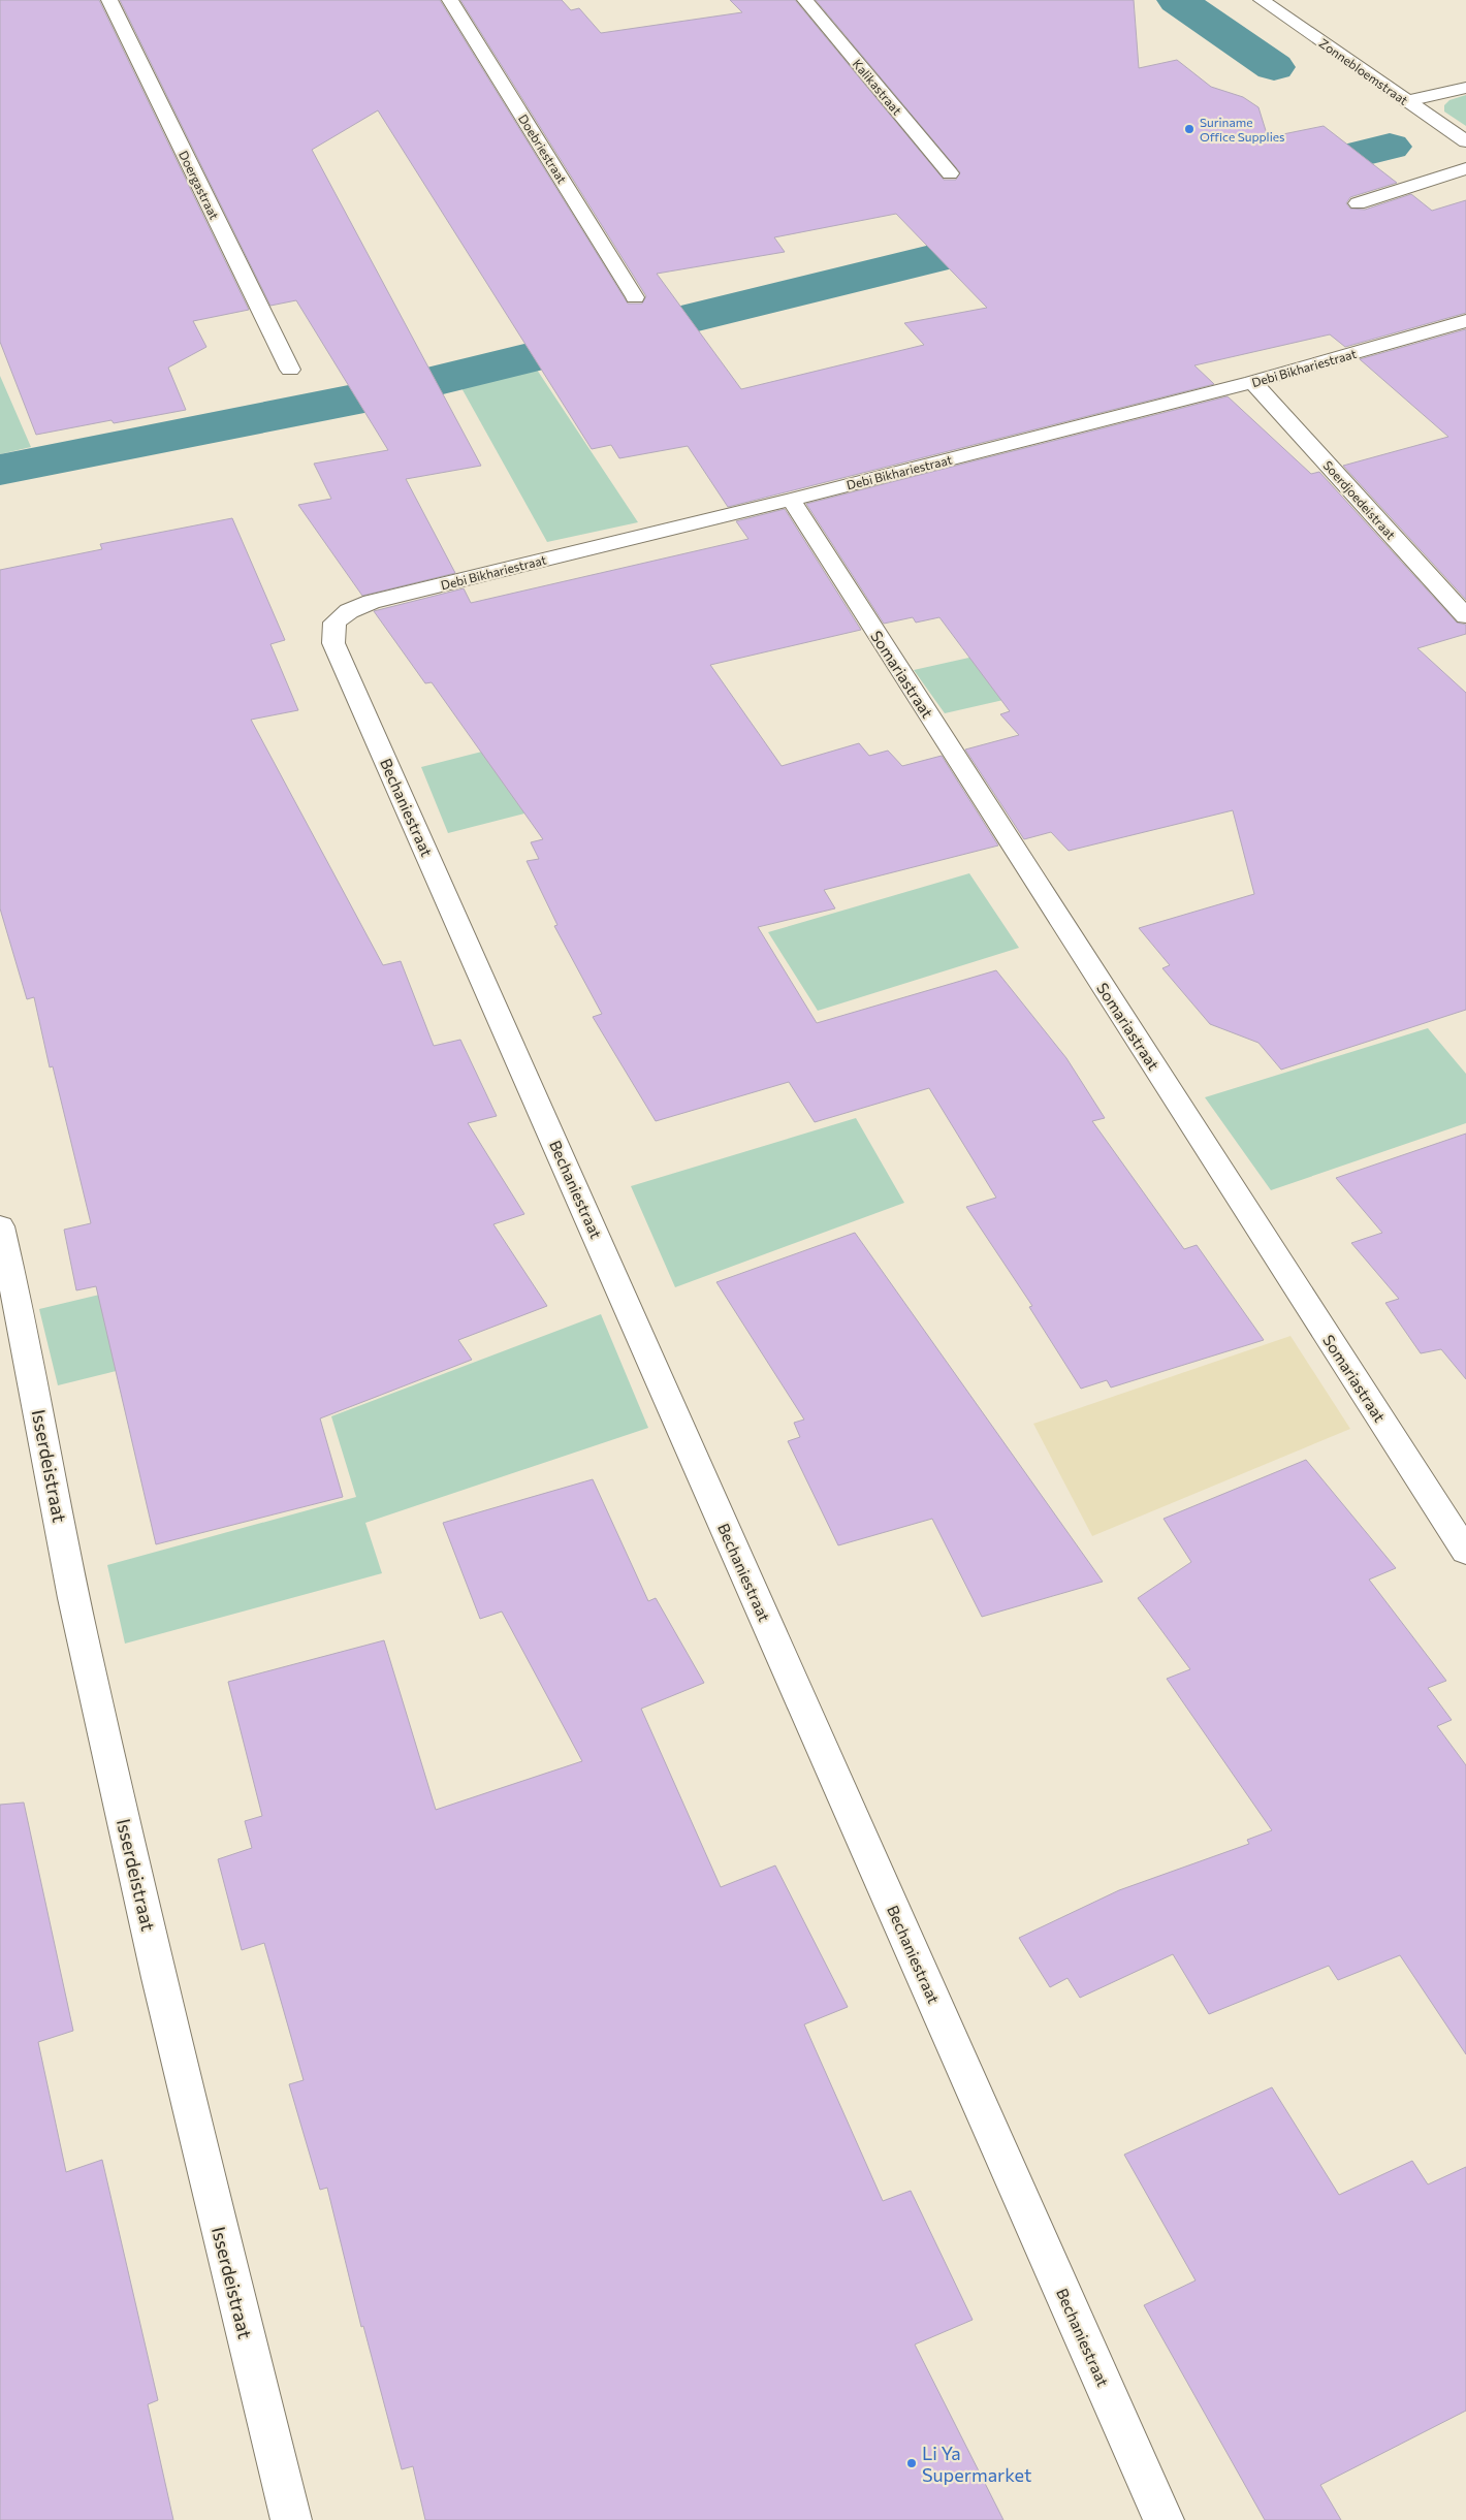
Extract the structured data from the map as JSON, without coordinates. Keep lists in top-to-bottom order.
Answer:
{
  "streets": {
    "street": [
      "Zonnebloemstraat",
      "Kalikastraat",
      "Doebriestraat",
      "Doergastraat",
      "Debi Bikhariestraat",
      "Soerdjoedeistraat",
      "Somariastraat",
      "Bechaniestraat",
      "Isserdeistraat"
    ]
  },
  "crossings": [
    ["Debi Bikhariestraat", "Soerdjoedeistraat"],
    ["Debi Bikhariestraat", "Somariastraat"],
    ["Debi Bikhariestraat", "Bechaniestraat"]
  ],
  "places": ["Suriname Office Supplies", "Li Ya Supermarket"]
}
